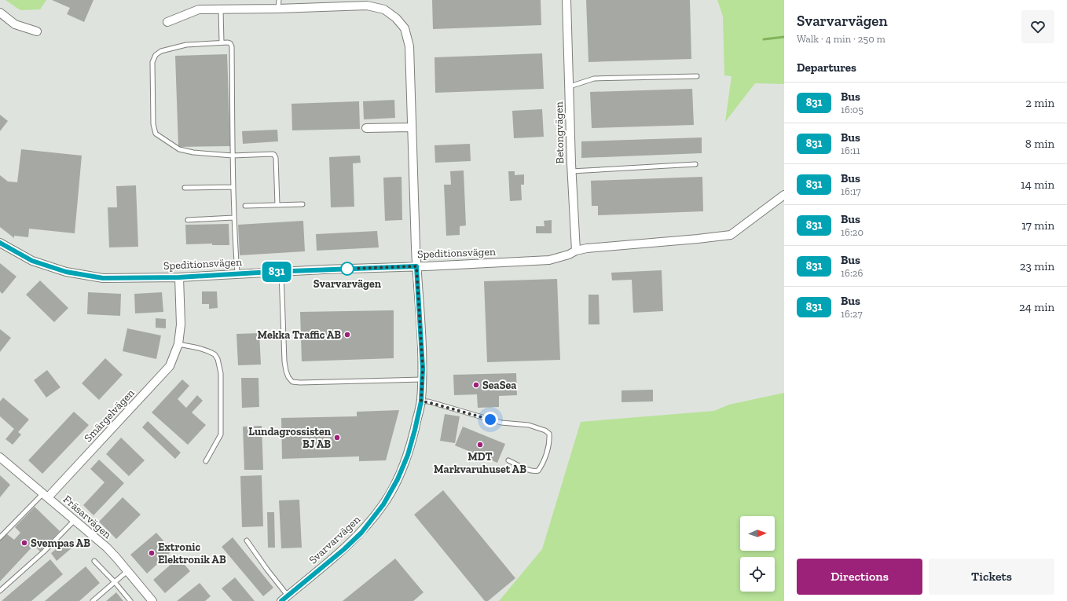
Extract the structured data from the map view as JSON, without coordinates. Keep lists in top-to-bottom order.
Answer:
{
  "streets": {
    "street": [
      "Betongvägen",
      "Speditionsvägen",
      "Smärgelvägen",
      "Fräsarvägen",
      "Svarvarvägen"
    ]
  },
  "crossings": [
    ["Betongvägen", "Speditionsvägen"],
    ["Speditionsvägen", "Smärgelvägen"],
    ["Speditionsvägen", "Svarvarvägen"],
    ["Smärgelvägen", "Fräsarvägen"]
  ],
  "places": [
    "Svarvarvägen",
    "Mekka Traffic AB",
    "SeaSea",
    "Lundagrossisten BJ AB",
    "MDT Markvaruhuset AB",
    "Svempas AB",
    "Extronic Elektronik AB"
  ],
  "lines": ["bus line 831"],
  "north": "right",
  "page": {
    "on_map": "831",
    "heading": [
      ["Svarvarvägen", "Walk · 4 min · 250 m"],
      "Departures"
    ],
    "list": [
      {
        "mark": "831",
        "name": "Bus",
        "note": "16:05",
        "value": "2 min"
      },
      {
        "mark": "831",
        "name": "Bus",
        "note": "16:11",
        "value": "8 min"
      },
      {
        "mark": "831",
        "name": "Bus",
        "note": "16:17",
        "value": "14 min"
      },
      {
        "mark": "831",
        "name": "Bus",
        "note": "16:20",
        "value": "17 min"
      },
      {
        "mark": "831",
        "name": "Bus",
        "note": "16:26",
        "value": "23 min"
      },
      {
        "mark": "831",
        "name": "Bus",
        "note": "16:27",
        "value": "24 min"
      }
    ],
    "buttons": ["Directions", "Tickets"]
  }
}
